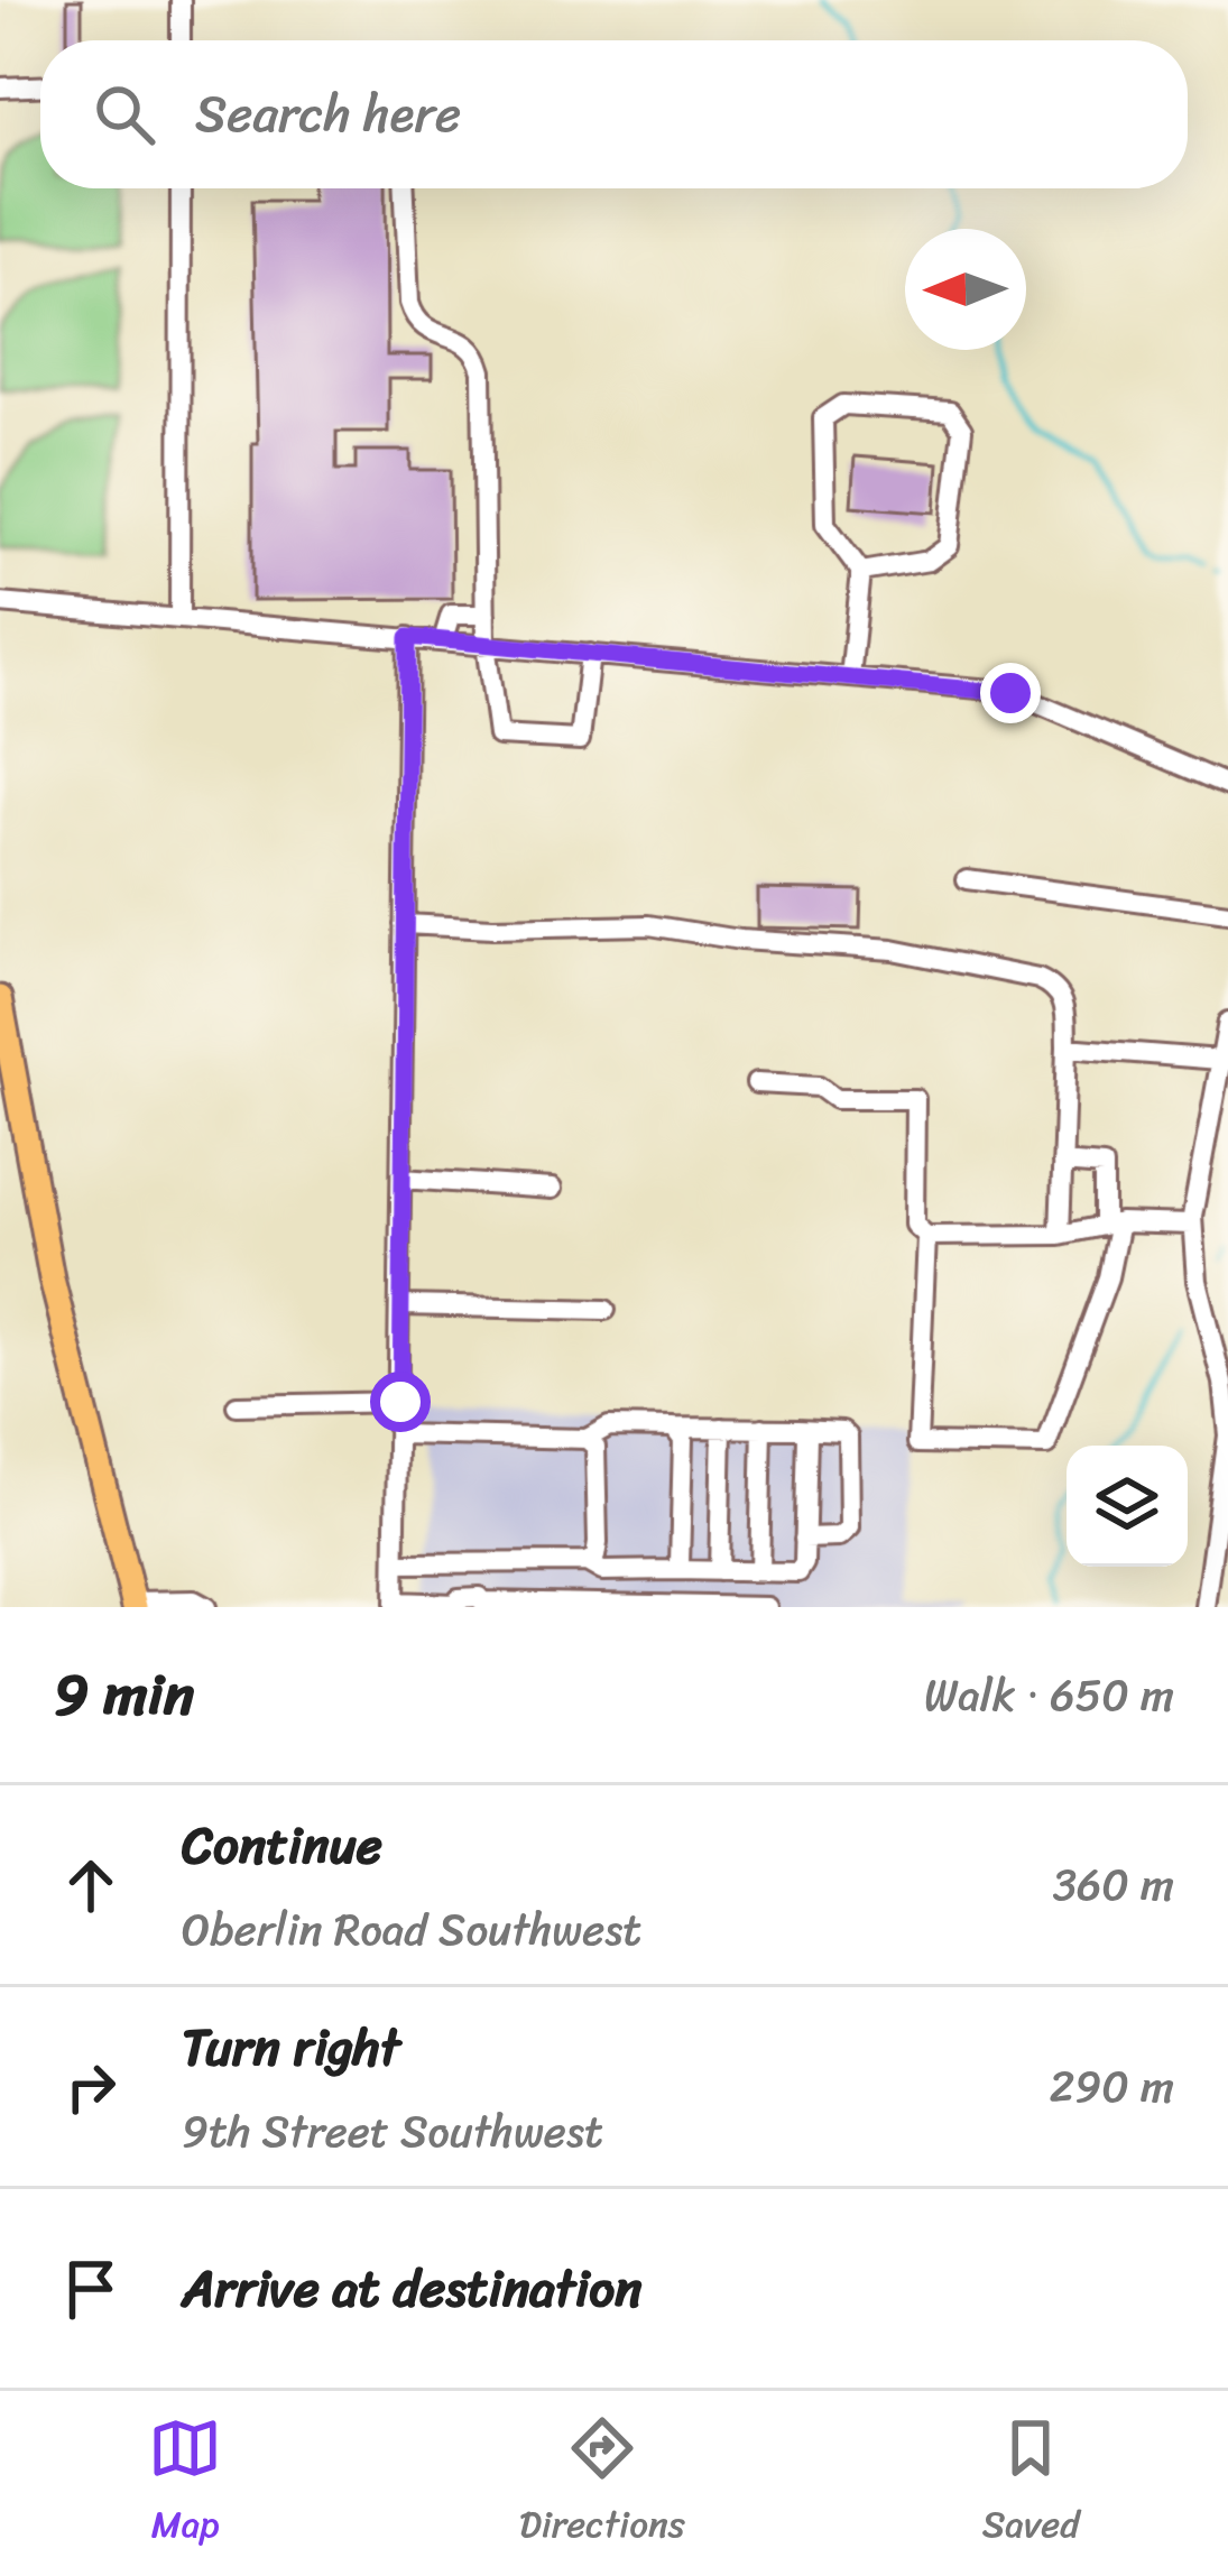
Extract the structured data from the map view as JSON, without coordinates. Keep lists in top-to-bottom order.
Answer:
{
  "north": "left",
  "page": {
    "search": "Search here",
    "heading": ["9 min", "Walk · 650 m"],
    "list": [
      ["Continue", "Oberlin Road Southwest", "360 m"],
      ["Turn right", "9th Street Southwest", "290 m"],
      "Arrive at destination"
    ],
    "nav": ["Map", "Directions", "Saved"]
  }
}
